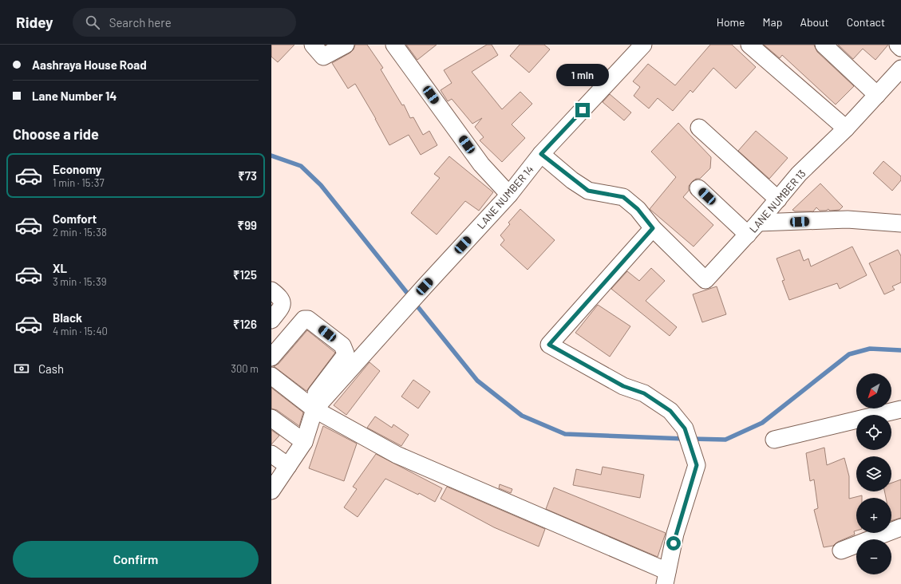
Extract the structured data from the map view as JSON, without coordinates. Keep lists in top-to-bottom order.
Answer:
{
  "streets": {
    "street": ["LANE NUMBER 14", "LANE NUMBER 13"]
  },
  "north": "bottom left",
  "page": {
    "header": "Ridey",
    "search": "Search here",
    "nav": [
      "Home",
      "Map",
      "About",
      "Contact"
    ],
    "banner": ["Aashraya House Road", "Lane Number 14"],
    "bubble": "1 min",
    "heading": "Choose a ride",
    "list": [
      {
        "name": "Economy",
        "note": "1 min · 15:37",
        "value": "₹73"
      },
      {
        "name": "Comfort",
        "note": "2 min · 15:38",
        "value": "₹99"
      },
      {
        "name": "XL",
        "note": "3 min · 15:39",
        "value": "₹125"
      },
      {
        "name": "Black",
        "note": "4 min · 15:40",
        "value": "₹126"
      }
    ],
    "pay": ["Cash", "300 m"],
    "map_buttons": ["+", "−"],
    "buttons": "Confirm"
  }
}
